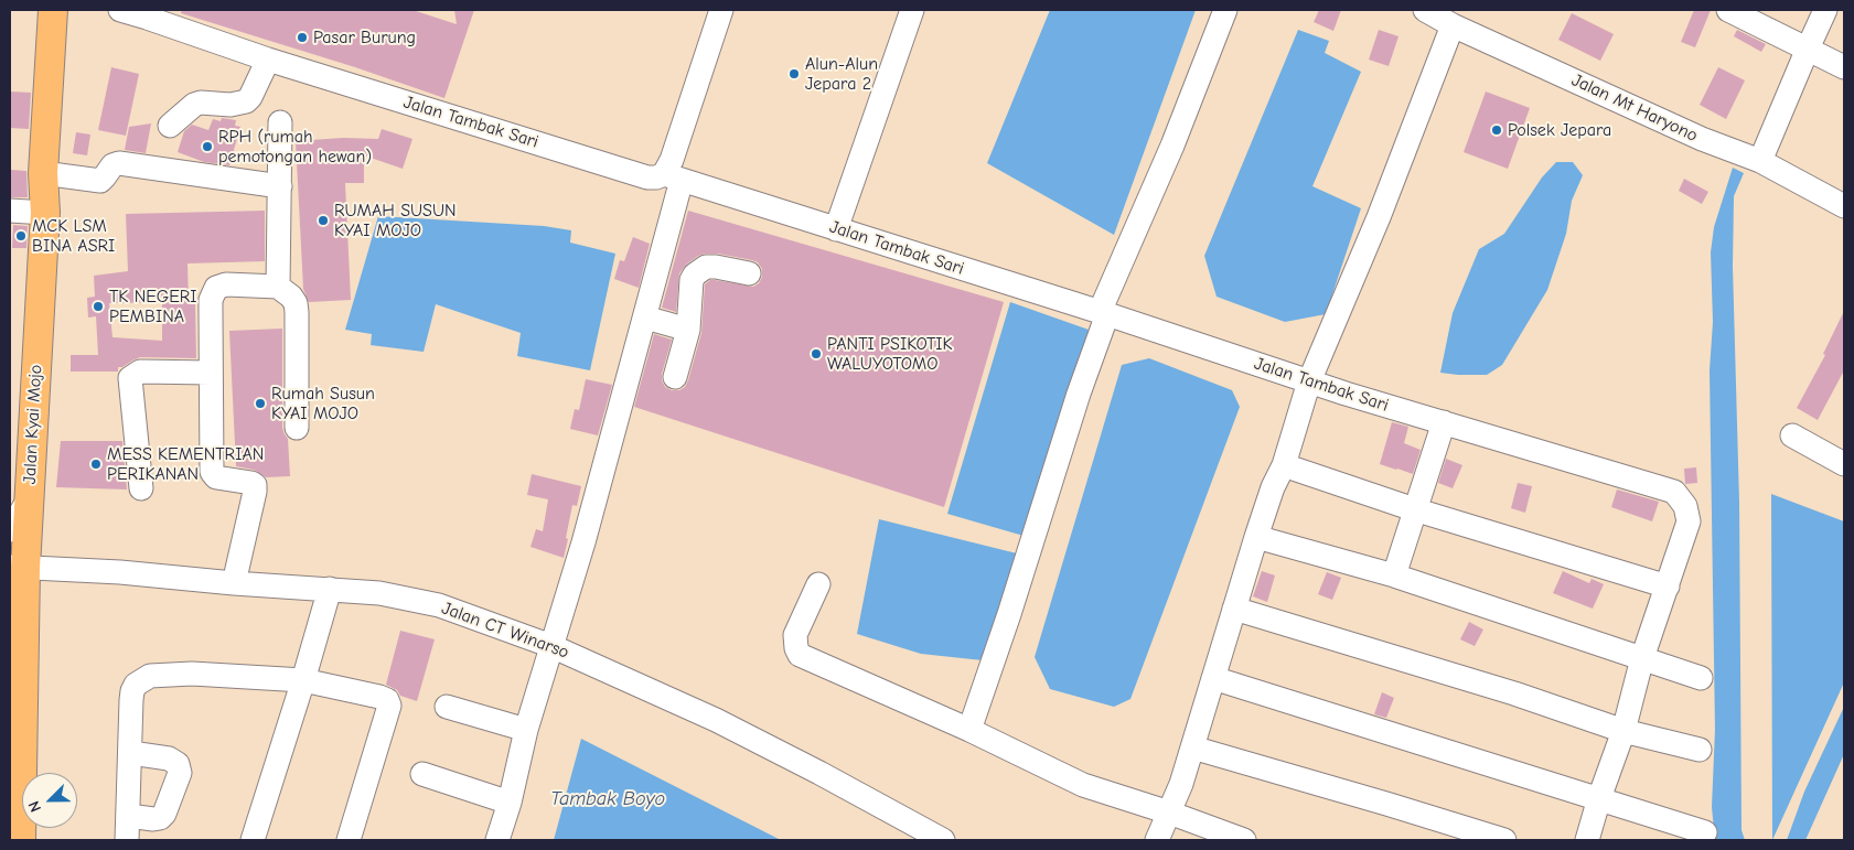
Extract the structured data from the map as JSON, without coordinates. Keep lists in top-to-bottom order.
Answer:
{
  "streets": {
    "main road": ["Jalan Kyai Mojo"],
    "street": ["Jalan Mt Haryono", "Jalan Tambak Sari", "Jalan CT Winarso"]
  },
  "crossings": [
    ["Jalan Kyai Mojo", "Jalan CT Winarso"]
  ],
  "water": ["Tambak Boyo"],
  "places": [
    "Pasar Burung",
    "Alun-Alun Jepara 2",
    "Polsek Jepara",
    "RPH (rumah pemotongan hewan)",
    "RUMAH SUSUN KYAI MOJO",
    "MCK LSM BINA ASRI",
    "TK NEGERI PEMBINA",
    "PANTI PSIKOTIK WALUYOTOMO",
    "Rumah Susun KYAI MOJO",
    "MESS KEMENTRIAN PERIKANAN"
  ],
  "north": "bottom left"
}
